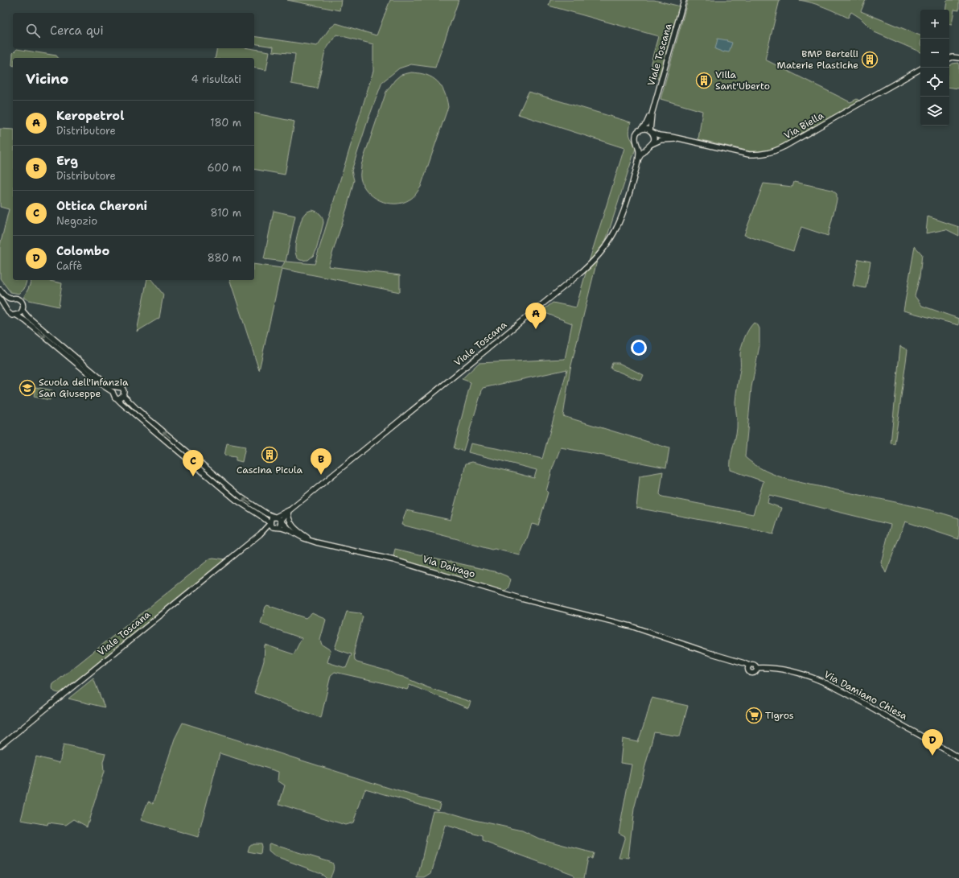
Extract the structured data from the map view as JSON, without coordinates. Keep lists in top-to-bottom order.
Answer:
{
  "streets": {
    "street": [
      "Viale Toscana",
      "Via Biella",
      "Via Dairago",
      "Via Damiano Chiesa"
    ]
  },
  "crossings": [
    ["Viale Toscana", "Via Biella"],
    ["Via Dairago", "Via Damiano Chiesa"]
  ],
  "places": {
    "building": ["BMP Bertelli Materie Plastiche", "Villa Sant'Uberto", "Cascina Picula"],
    "school or university": ["Scuola dell'infanzia San Giuseppe"],
    "supermarket": ["Tigros"]
  },
  "page": {
    "map_buttons": ["+", "−"],
    "search": "Cerca qui",
    "heading": ["Vicino", "4 risultati"],
    "list": [
      {
        "mark": "A",
        "name": "Keropetrol",
        "note": "Distributore",
        "value": "180 m"
      },
      {
        "mark": "B",
        "name": "Erg",
        "note": "Distributore",
        "value": "600 m"
      },
      {
        "mark": "C",
        "name": "Ottica Cheroni",
        "note": "Negozio",
        "value": "810 m"
      },
      {
        "mark": "D",
        "name": "Colombo",
        "note": "Caffè",
        "value": "880 m"
      }
    ],
    "pins": [
      "A",
      "B",
      "C",
      "D"
    ]
  }
}
